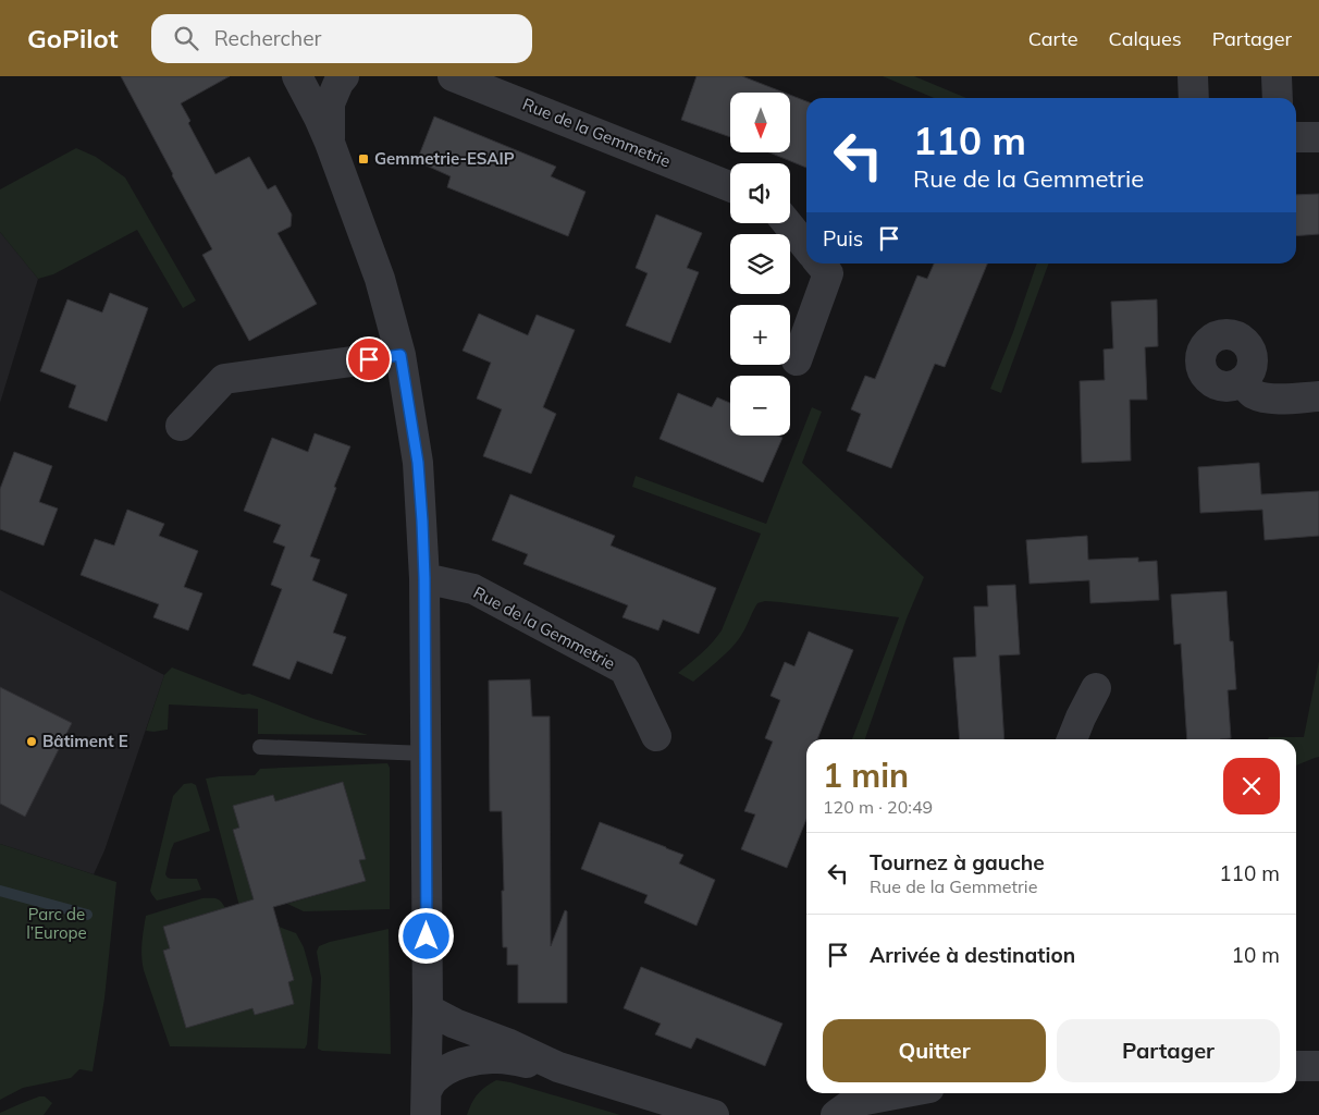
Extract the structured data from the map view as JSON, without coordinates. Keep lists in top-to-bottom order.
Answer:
{
  "streets": {
    "street": ["Rue de la Gemmetrie"]
  },
  "parks": ["Parc de l’Europe"],
  "places": {
    "transit": ["Gemmetrie-ESAIP"],
    "other": ["Bâtiment E"]
  },
  "north": "bottom",
  "page": {
    "header": "GoPilot",
    "search": "Rechercher",
    "nav": ["Carte", "Calques", "Partager"],
    "map_buttons": ["+", "−"],
    "turn": ["110 m", "Rue de la Gemmetrie"],
    "then": "Puis",
    "heading": ["1 min", "120 m · 20:49"],
    "list": [
      {
        "name": "Tournez à gauche",
        "note": "Rue de la Gemmetrie",
        "value": "110 m"
      },
      {
        "name": "Arrivée à destination",
        "value": "10 m"
      }
    ],
    "buttons": ["Quitter", "Partager"]
  }
}
